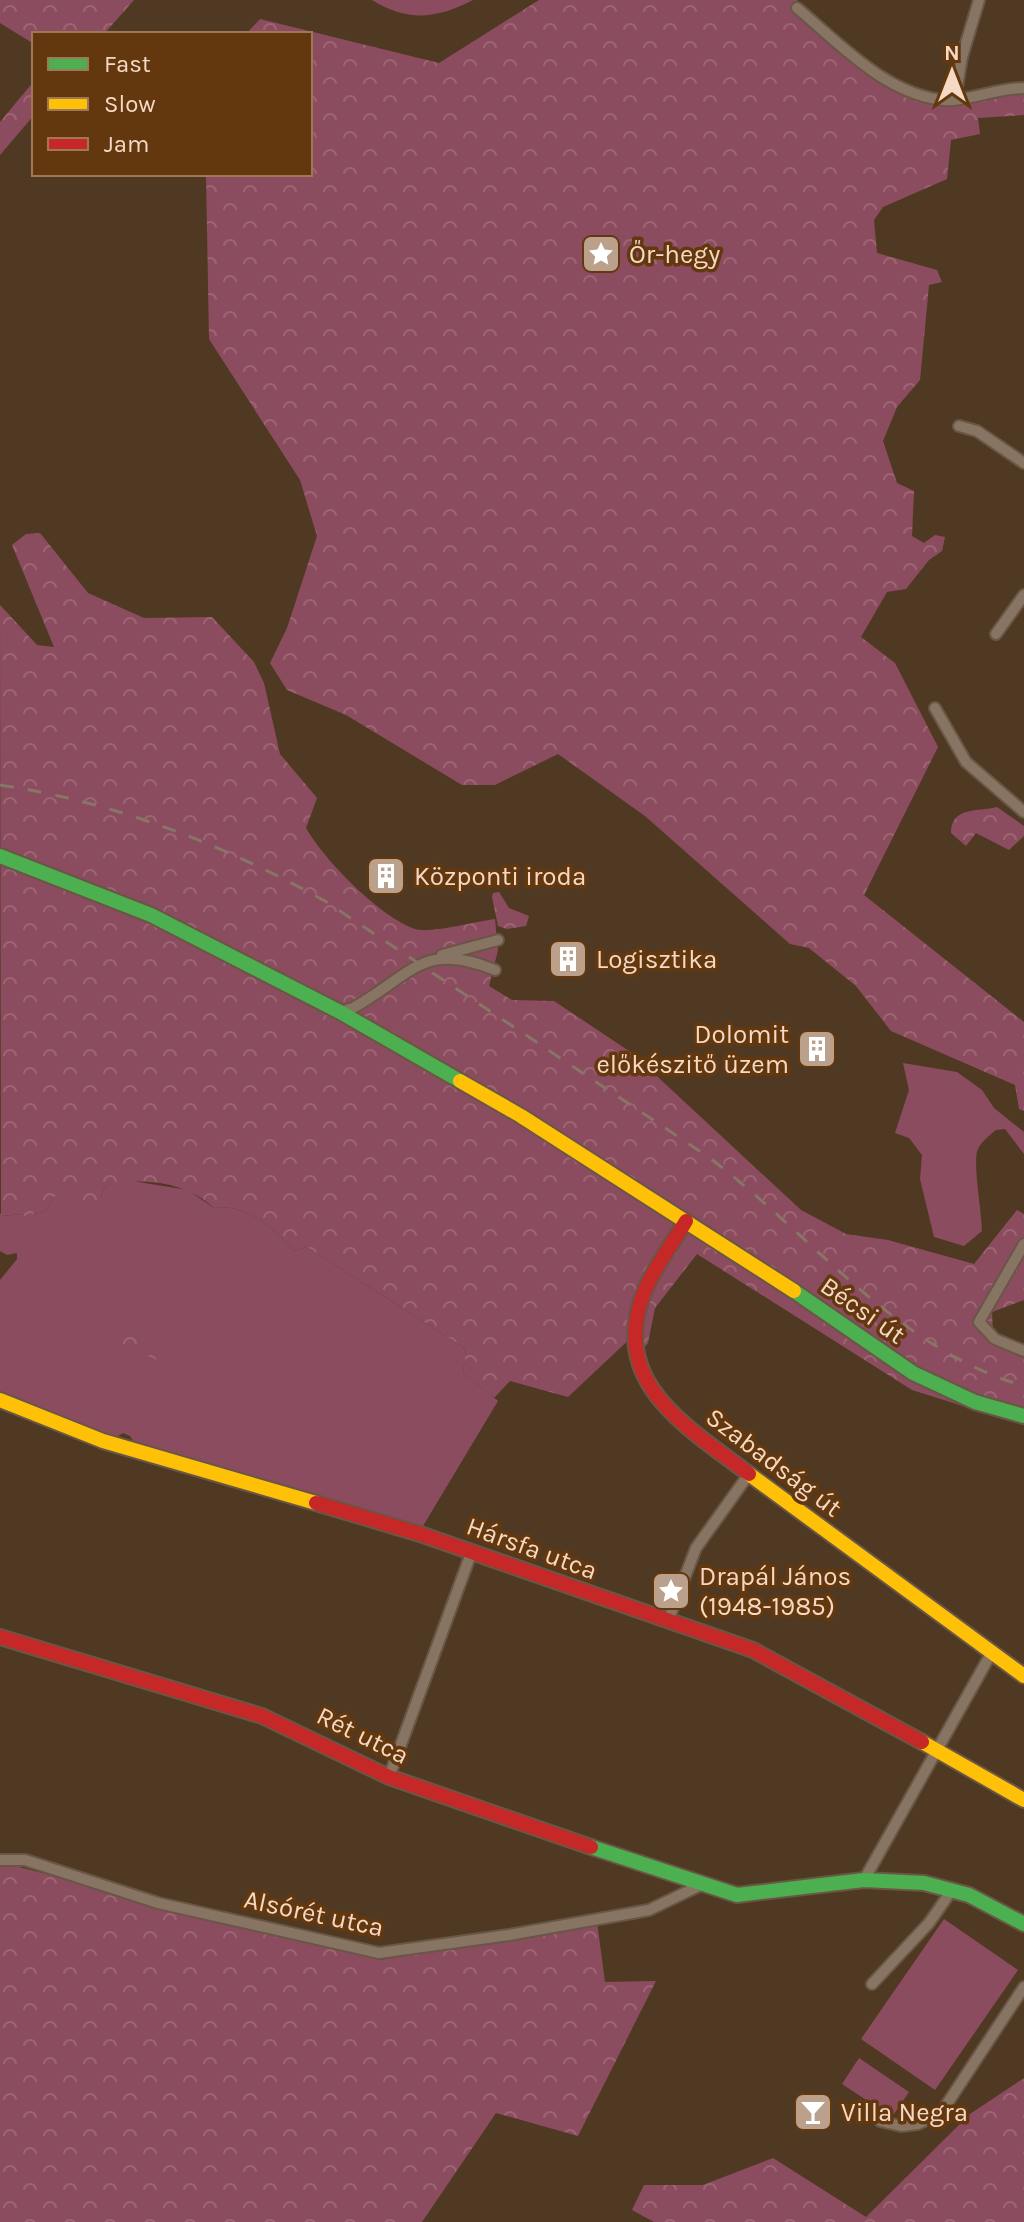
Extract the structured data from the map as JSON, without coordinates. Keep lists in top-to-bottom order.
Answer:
{
  "streets": {
    "street": [
      "Bécsi út",
      "Szabadság út",
      "Hársfa utca",
      "Rét utca",
      "Alsórét utca"
    ]
  },
  "crossings": [
    ["Bécsi út", "Szabadság út"],
    ["Rét utca", "Alsórét utca"]
  ],
  "places": {
    "place": ["Őr-hegy", "Drapál János (1948-1985)"],
    "building": ["Központi iroda", "Logisztika", "Dolomit előkészitő üzem"],
    "bar": ["Villa Negra"]
  },
  "legend": ["Fast", "Slow", "Jam"],
  "north": "top"
}
